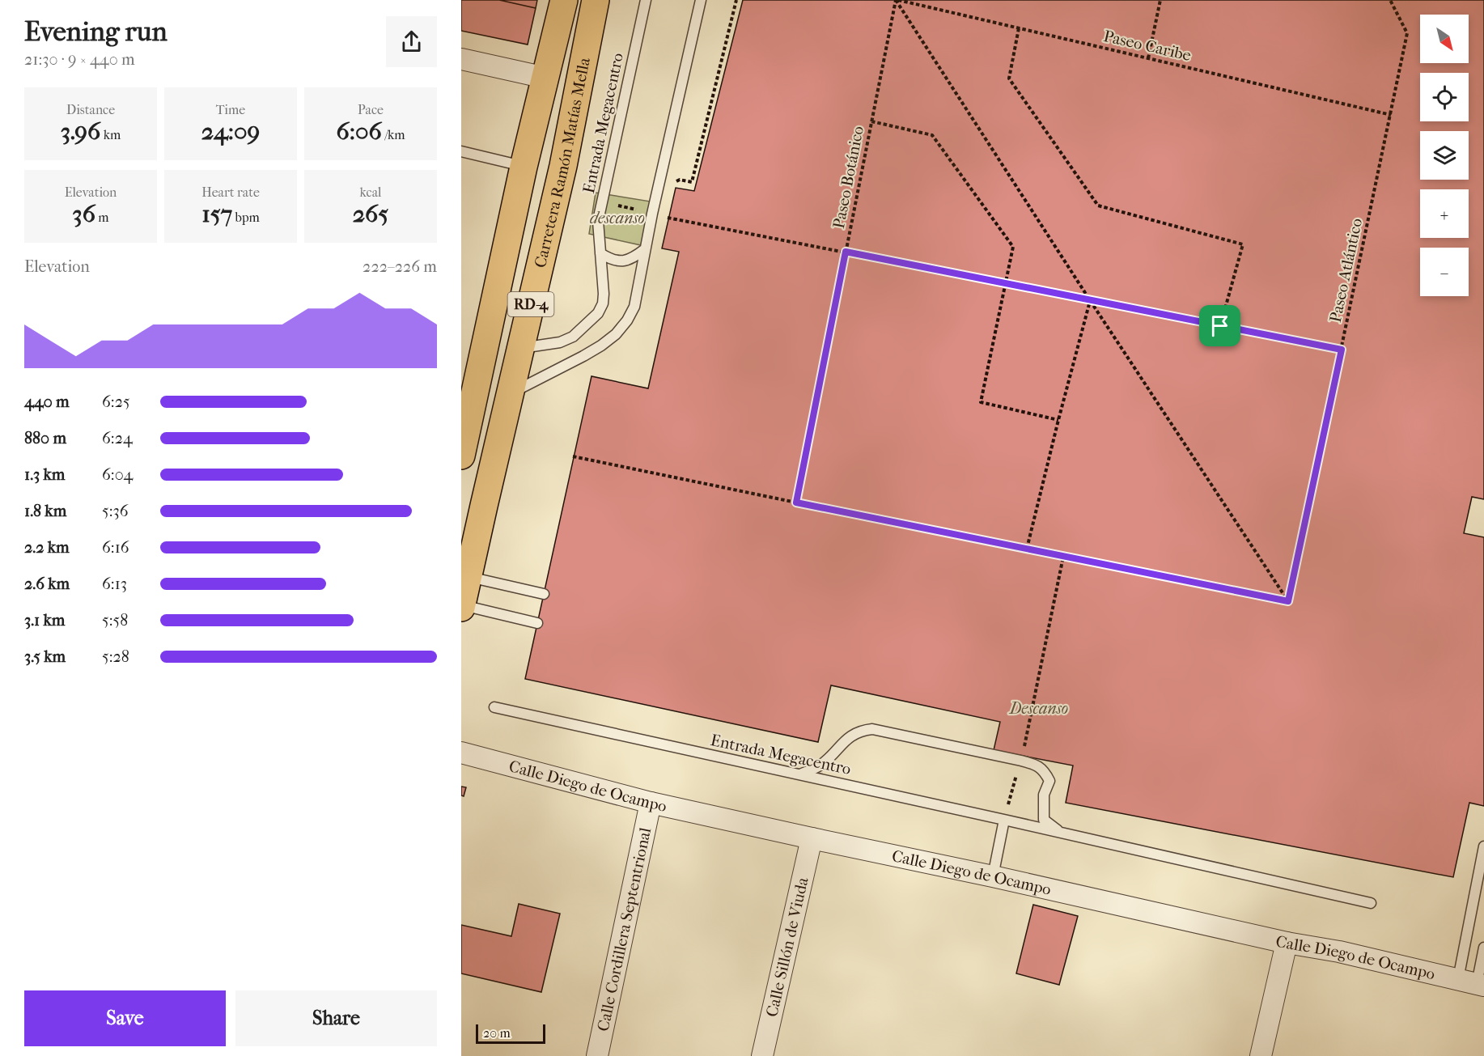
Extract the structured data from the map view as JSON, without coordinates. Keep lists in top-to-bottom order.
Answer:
{
  "streets": {
    "main road": ["Carretera Ramón Matías Mella", "RD-4"],
    "street": ["Calle Diego de Ocampo", "Calle Cordillera Septentrional", "Calle Sillón de Viuda"],
    "lane": ["Entrada Megacentro"],
    "path": ["Paseo Caribe", "Paseo Botánico", "Paseo Atlántico"]
  },
  "crossings": [
    ["Paseo Caribe", "Paseo Botánico"],
    ["Paseo Caribe", "Paseo Atlántico"],
    ["Entrada Megacentro", "Carretera Ramón Matías Mella"],
    ["Calle Diego de Ocampo", "Calle Cordillera Septentrional"],
    ["Calle Diego de Ocampo", "Calle Sillón de Viuda"]
  ],
  "parks": ["descanso", "Descanso"],
  "scale_bar": "20 m",
  "north": "bottom right",
  "page": {
    "heading": ["Evening run", "21:30 · 9 × 440 m"],
    "map_buttons": ["+", "−"],
    "stats": [
      ["Distance", "3.96 km"],
      ["Time", "24:09"],
      ["Pace", "6:06 /km"],
      ["Elevation", "36 m"],
      ["Heart rate", "157 bpm"],
      ["kcal", "265"]
    ],
    "chart": ["Elevation", "222–226 m"],
    "list": [
      {
        "name": "440 m",
        "note": "6:25"
      },
      {
        "name": "880 m",
        "note": "6:24"
      },
      {
        "name": "1.3 km",
        "note": "6:04"
      },
      {
        "name": "1.8 km",
        "note": "5:36"
      },
      {
        "name": "2.2 km",
        "note": "6:16"
      },
      {
        "name": "2.6 km",
        "note": "6:13"
      },
      {
        "name": "3.1 km",
        "note": "5:58"
      },
      {
        "name": "3.5 km",
        "note": "5:28"
      }
    ],
    "buttons": ["Save", "Share"],
    "scale": "20 m"
  }
}
